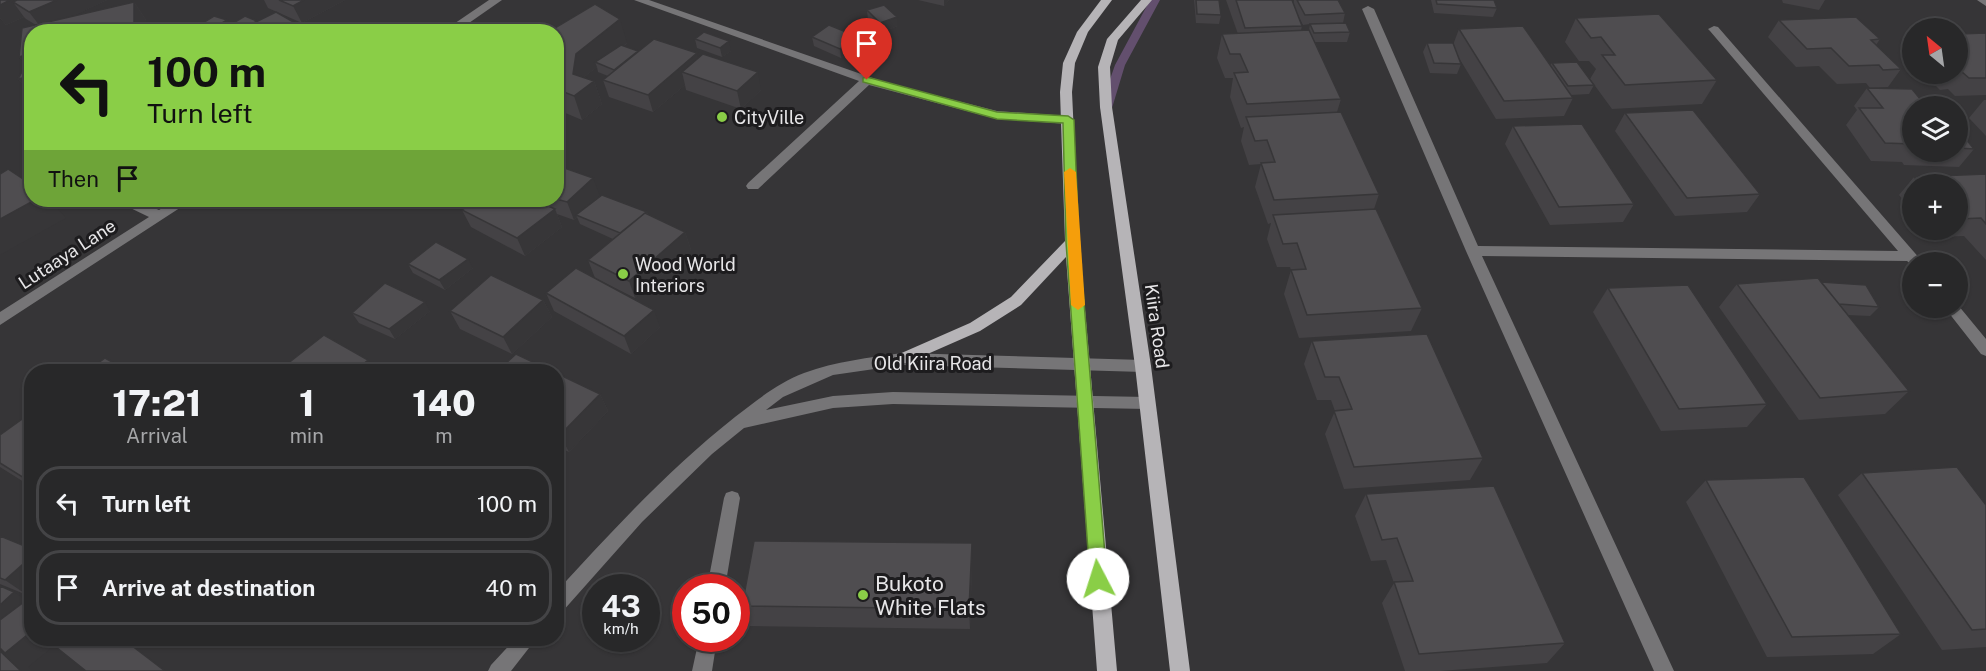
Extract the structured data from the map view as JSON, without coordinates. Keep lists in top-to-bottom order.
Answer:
{
  "streets": {
    "main road": ["Kiira Road"],
    "street": ["Lutaaya Lane", "Old Kiira Road"]
  },
  "crossings": [
    ["Kiira Road", "Old Kiira Road"]
  ],
  "places": ["CityVille", "Wood World Interiors", "Bukoto White Flats"],
  "north": "top left",
  "page": {
    "map_buttons": ["+", "−"],
    "turn": ["100 m", "Turn left"],
    "then": "Then",
    "eta": [
      "17:21",
      "Arrival",
      "1",
      "min",
      "140",
      "m"
    ],
    "list": [
      {
        "name": "Turn left",
        "value": "100 m"
      },
      {
        "name": "Arrive at destination",
        "value": "40 m"
      }
    ],
    "speed": "43 km/h",
    "limit": "50"
  }
}
